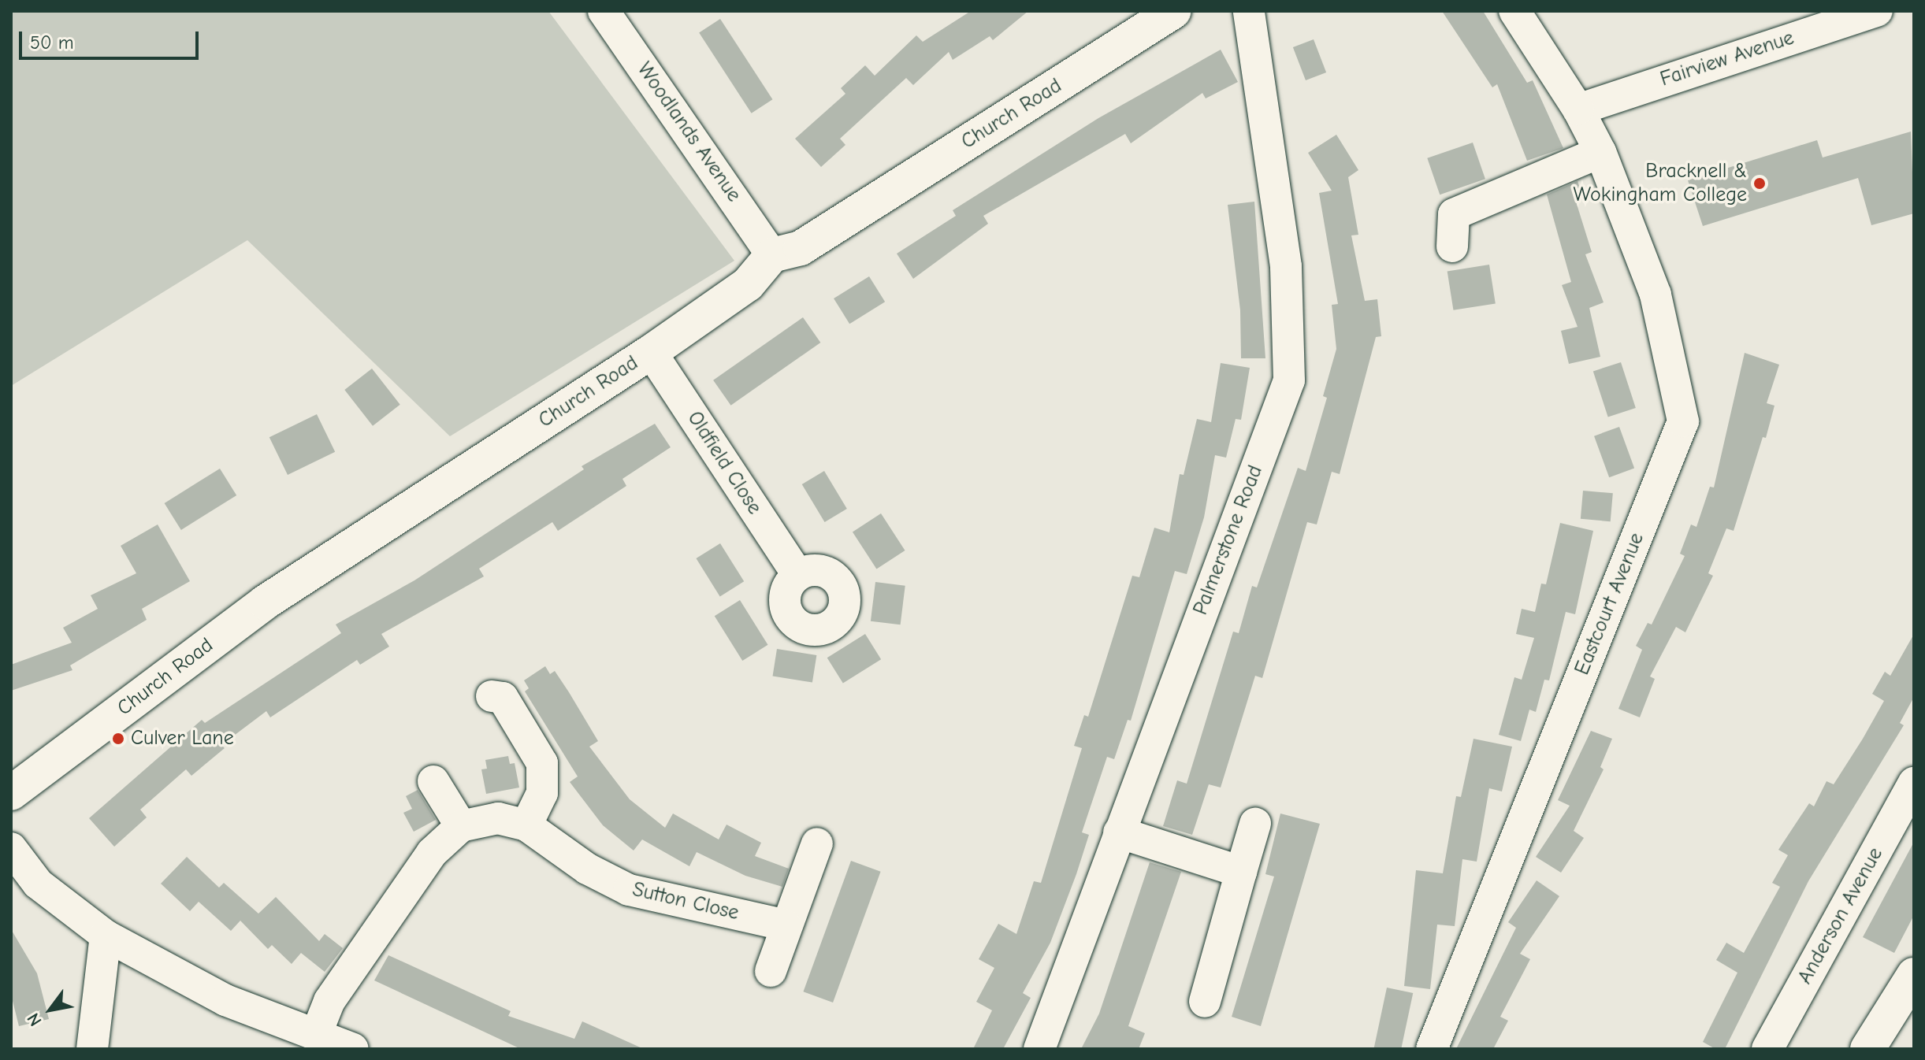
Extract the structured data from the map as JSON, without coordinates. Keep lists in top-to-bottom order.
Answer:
{
  "streets": {
    "main road": ["Church Road"],
    "street": [
      "Fairview Avenue",
      "Woodlands Avenue",
      "Oldfield Close",
      "Palmerstone Road",
      "Eastcourt Avenue",
      "Sutton Close",
      "Anderson Avenue"
    ]
  },
  "crossings": [
    ["Fairview Avenue", "Eastcourt Avenue"],
    ["Church Road", "Woodlands Avenue"],
    ["Church Road", "Oldfield Close"]
  ],
  "places": ["Bracknell & Wokingham College", "Culver Lane"],
  "scale_bar": "50 m",
  "north": "bottom left"
}
